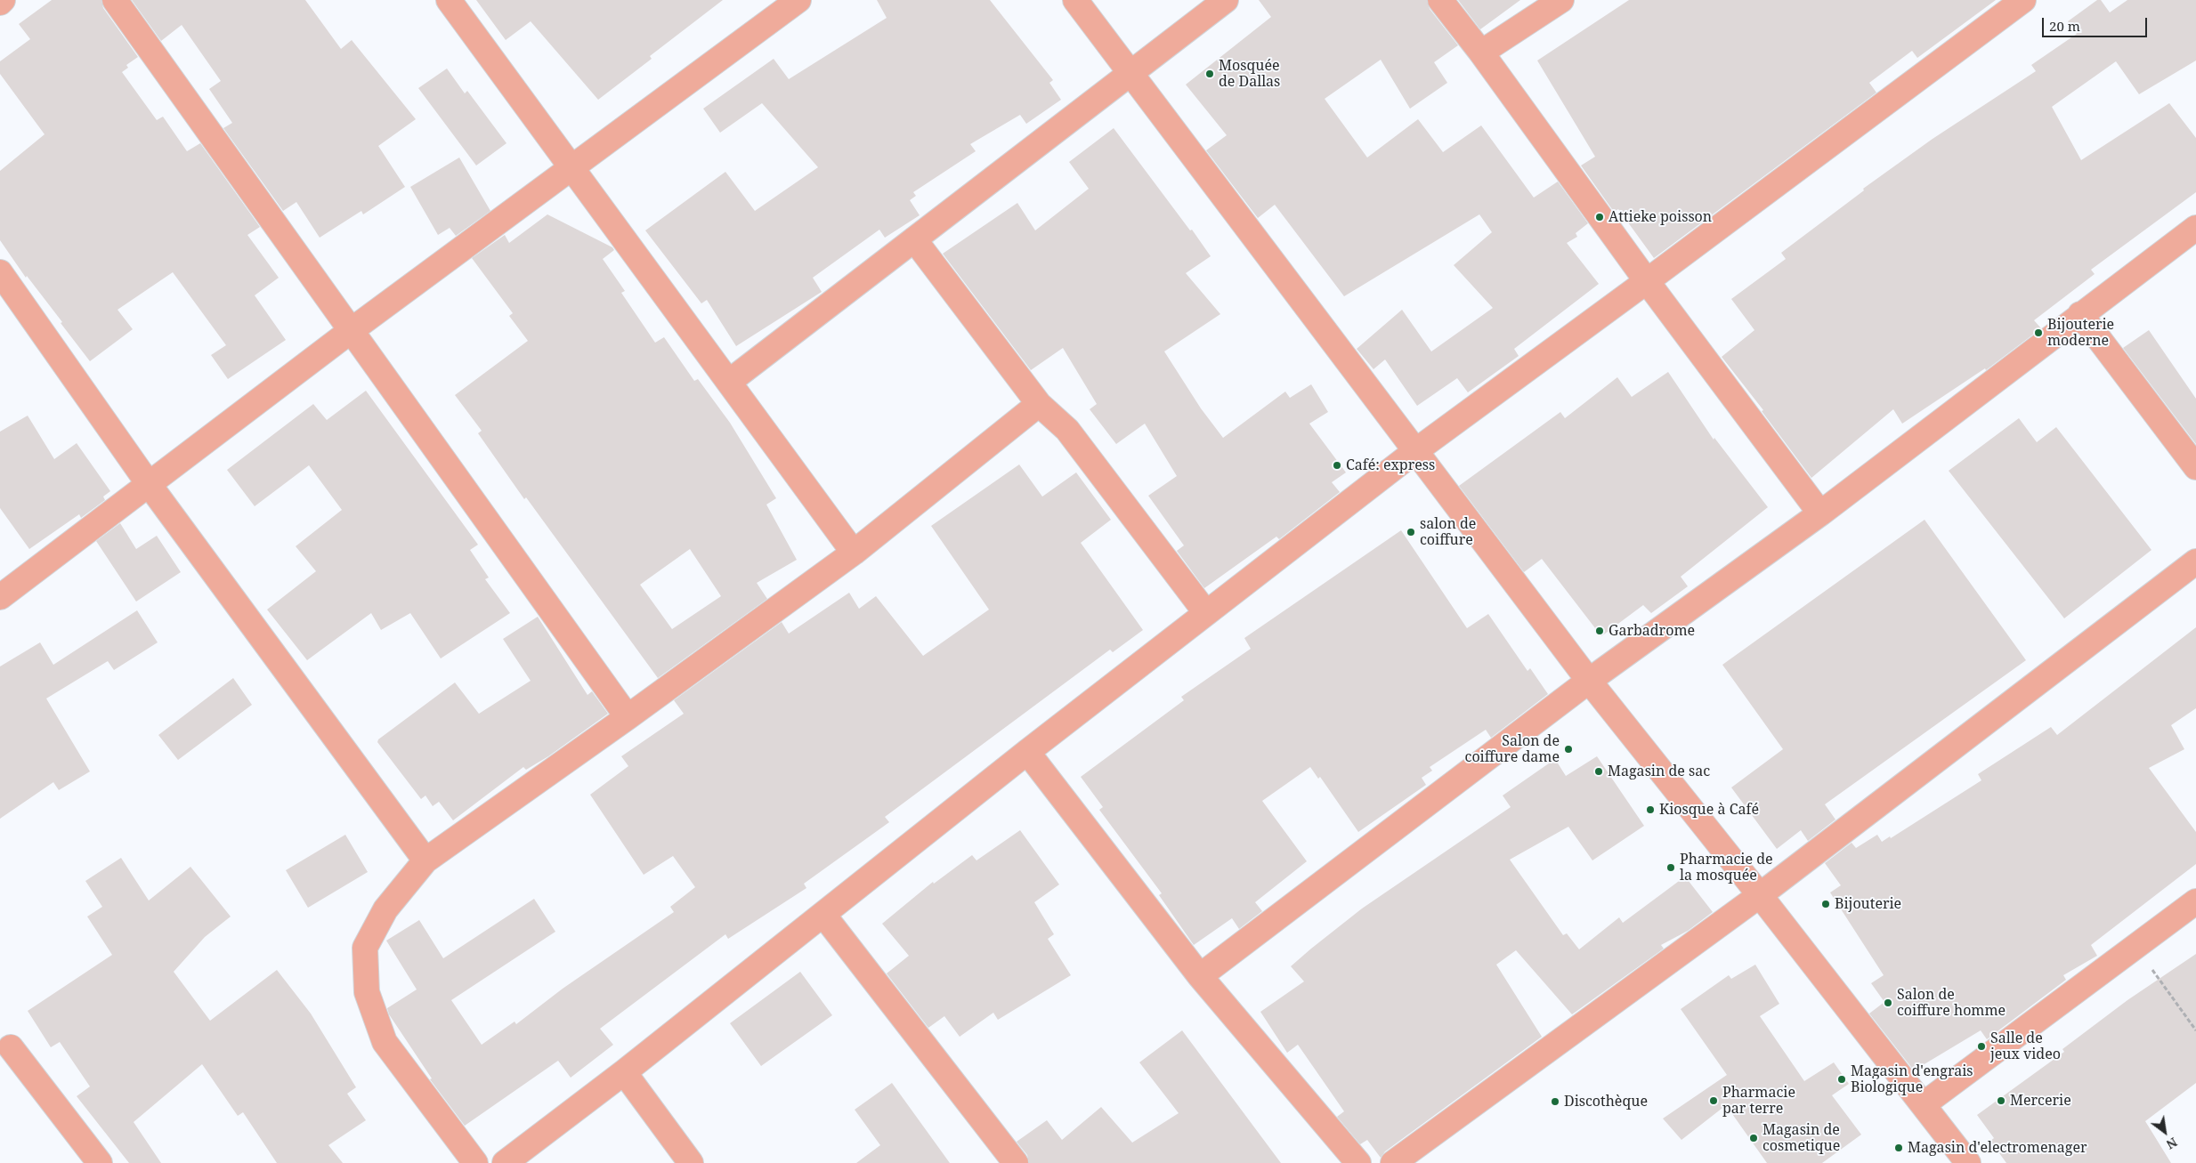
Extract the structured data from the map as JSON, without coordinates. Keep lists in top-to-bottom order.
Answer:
{
  "places": [
    "Mosquée de Dallas",
    "Attieke poisson",
    "Bijouterie moderne",
    "Café: express",
    "salon de coiffure",
    "Garbadrome",
    "Salon de coiffure dame",
    "Magasin de sac",
    "Kiosque à Café",
    "Pharmacie de la mosquée",
    "Bijouterie",
    "Salon de coiffure homme",
    "Salle de jeux video",
    "Magasin d'engrais Biologique",
    "Pharmacie par terre",
    "Mercerie",
    "Discothèque",
    "Magasin de cosmetique",
    "Magasin d'electromenager"
  ],
  "scale_bar": "20 m",
  "north": "bottom right"
}
